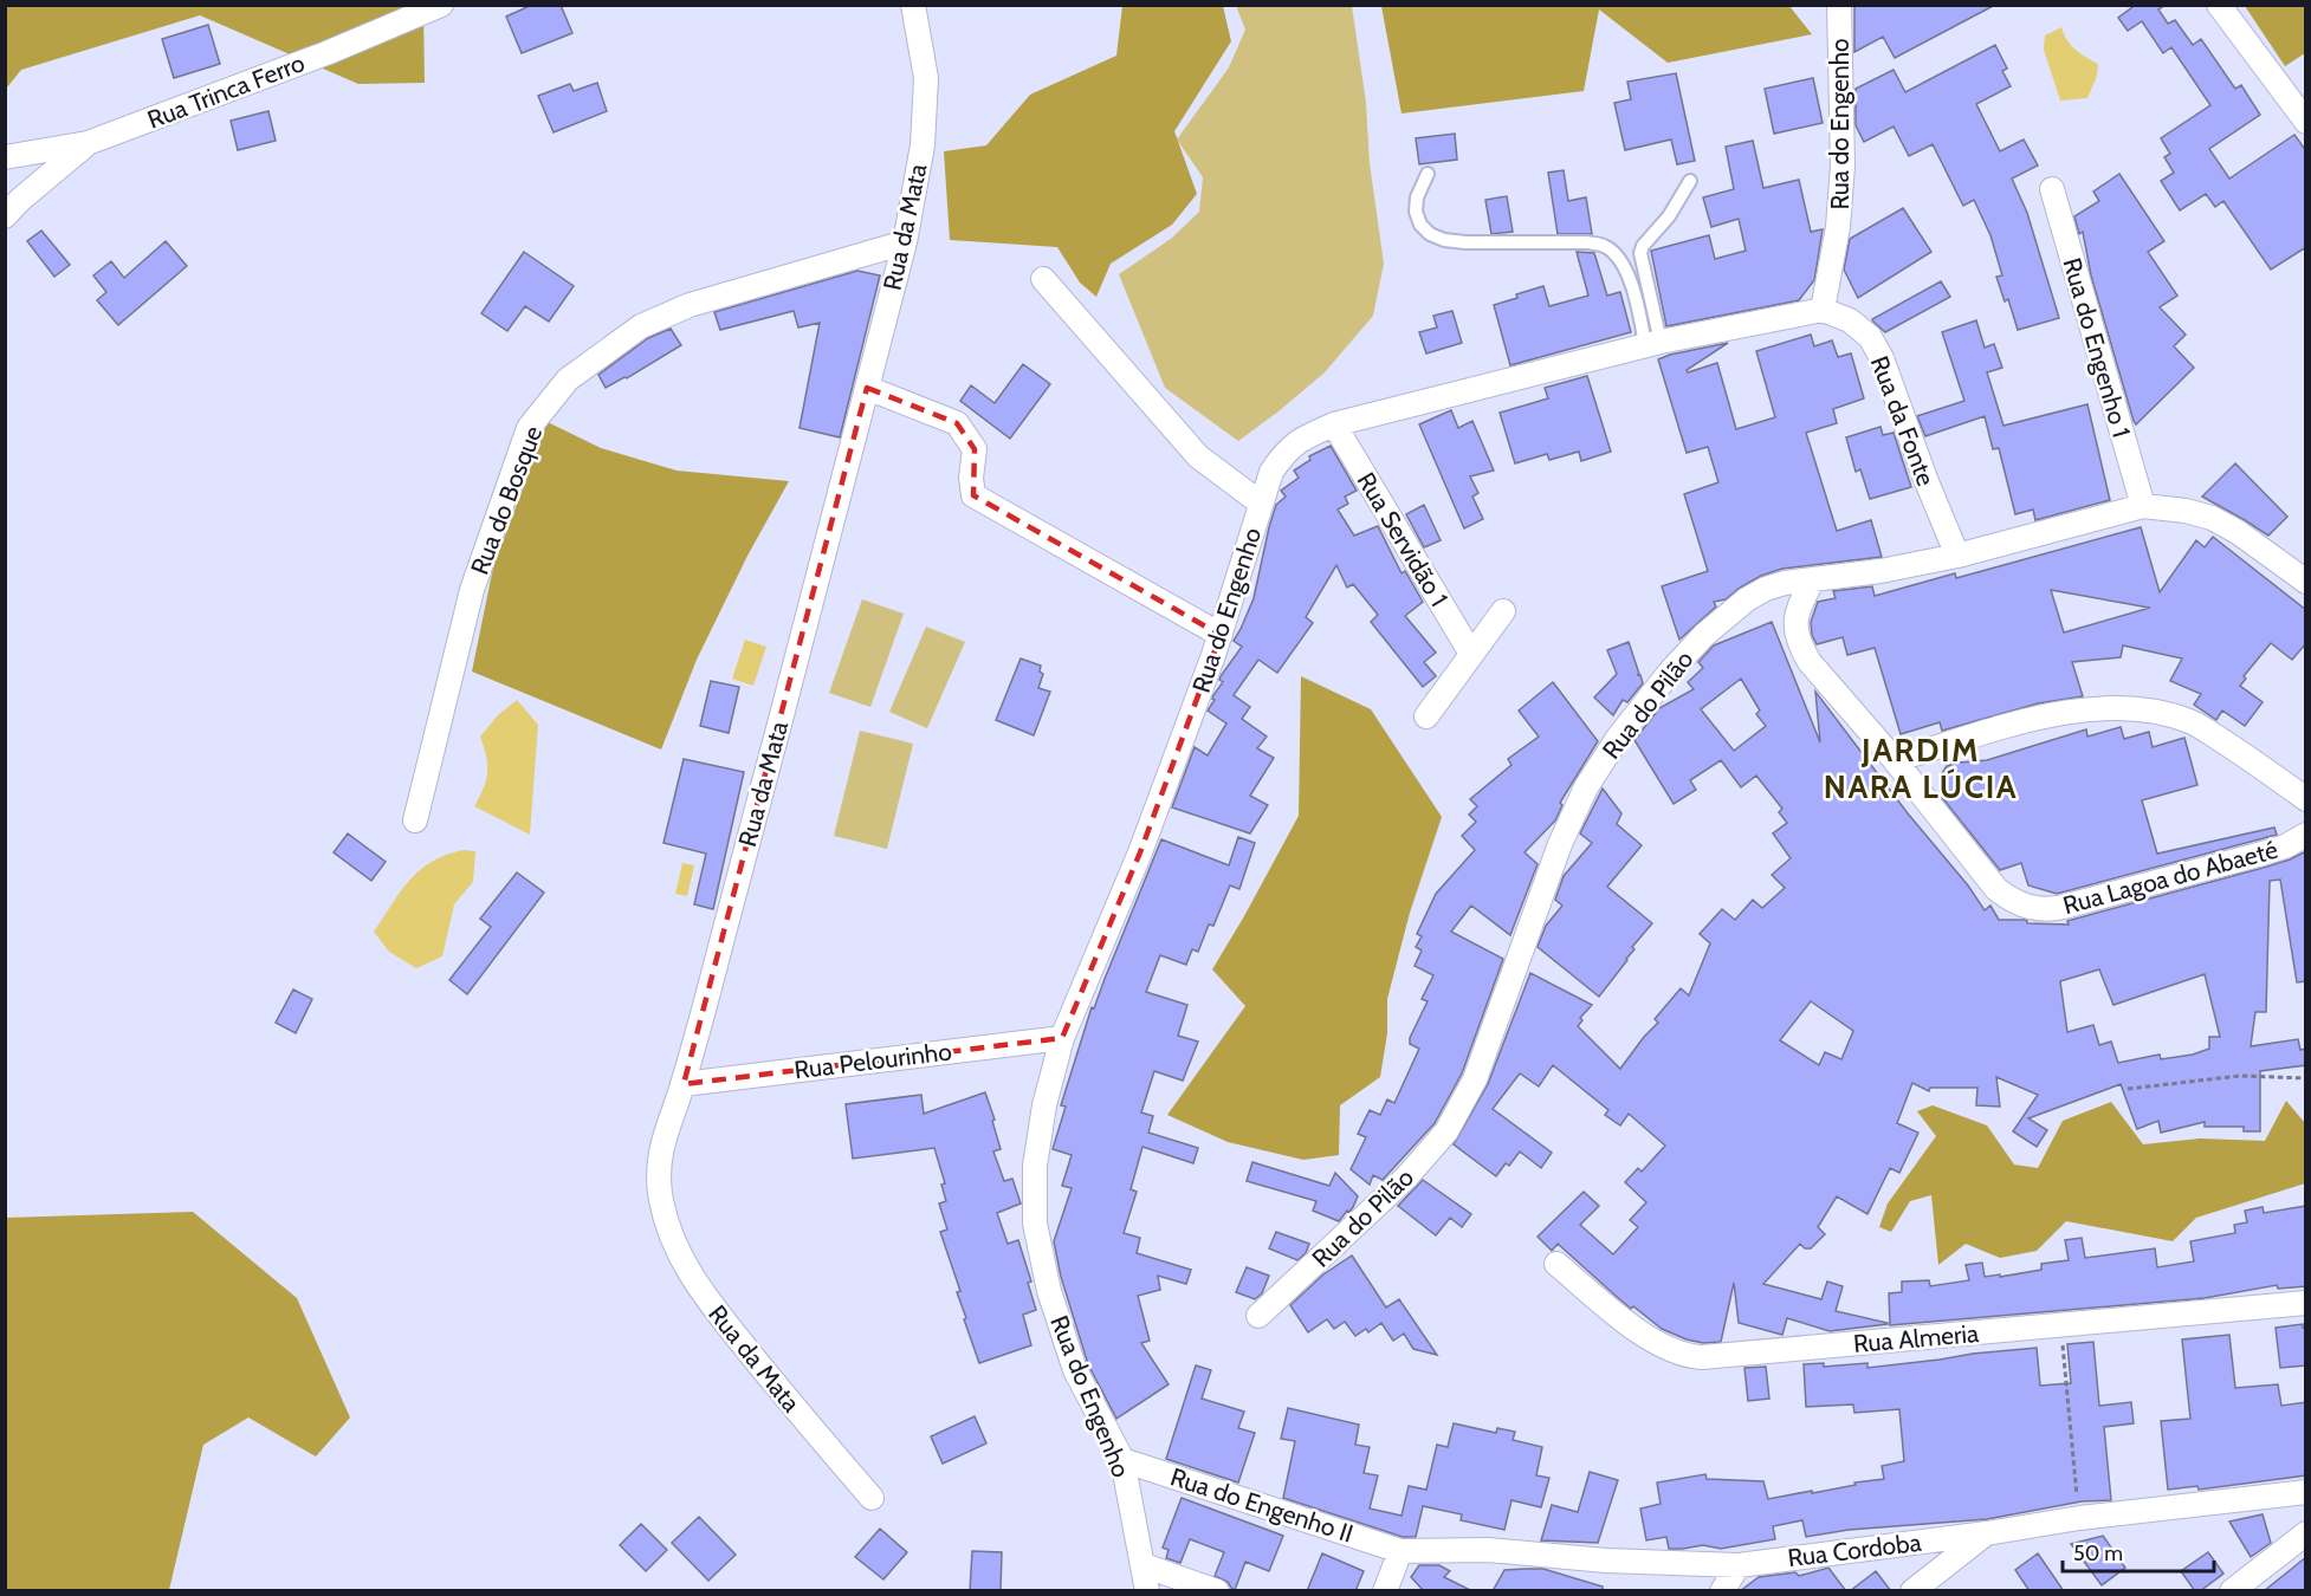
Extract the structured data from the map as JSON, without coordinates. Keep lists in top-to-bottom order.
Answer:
{
  "streets": {
    "street": [
      "Rua Trinca Ferro",
      "Rua do Engenho",
      "Rua da Mata",
      "Rua do Engenho 1",
      "Rua da Fonte",
      "Rua do Bosque",
      "Rua Servidão 1",
      "Rua do Pilão",
      "Rua Lagoa do Abaeté",
      "Rua Pelourinho",
      "Rua Almeria",
      "Rua do Engenho II",
      "Rua Cordoba"
    ]
  },
  "crossings": [
    ["Rua do Engenho", "Rua da Fonte"],
    ["Rua do Engenho", "Rua Servidão 1"],
    ["Rua do Engenho", "Rua Pelourinho"],
    ["Rua do Engenho", "Rua do Engenho II"],
    ["Rua da Mata", "Rua do Bosque"],
    ["Rua da Mata", "Rua Pelourinho"],
    ["Rua do Engenho 1", "Rua do Pilão"],
    ["Rua da Fonte", "Rua do Pilão"],
    ["Rua do Pilão", "Rua Lagoa do Abaeté"],
    ["Rua do Engenho II", "Rua Cordoba"]
  ],
  "districts": ["JARDIM NARA LÚCIA"],
  "scale_bar": "50 m"
}
